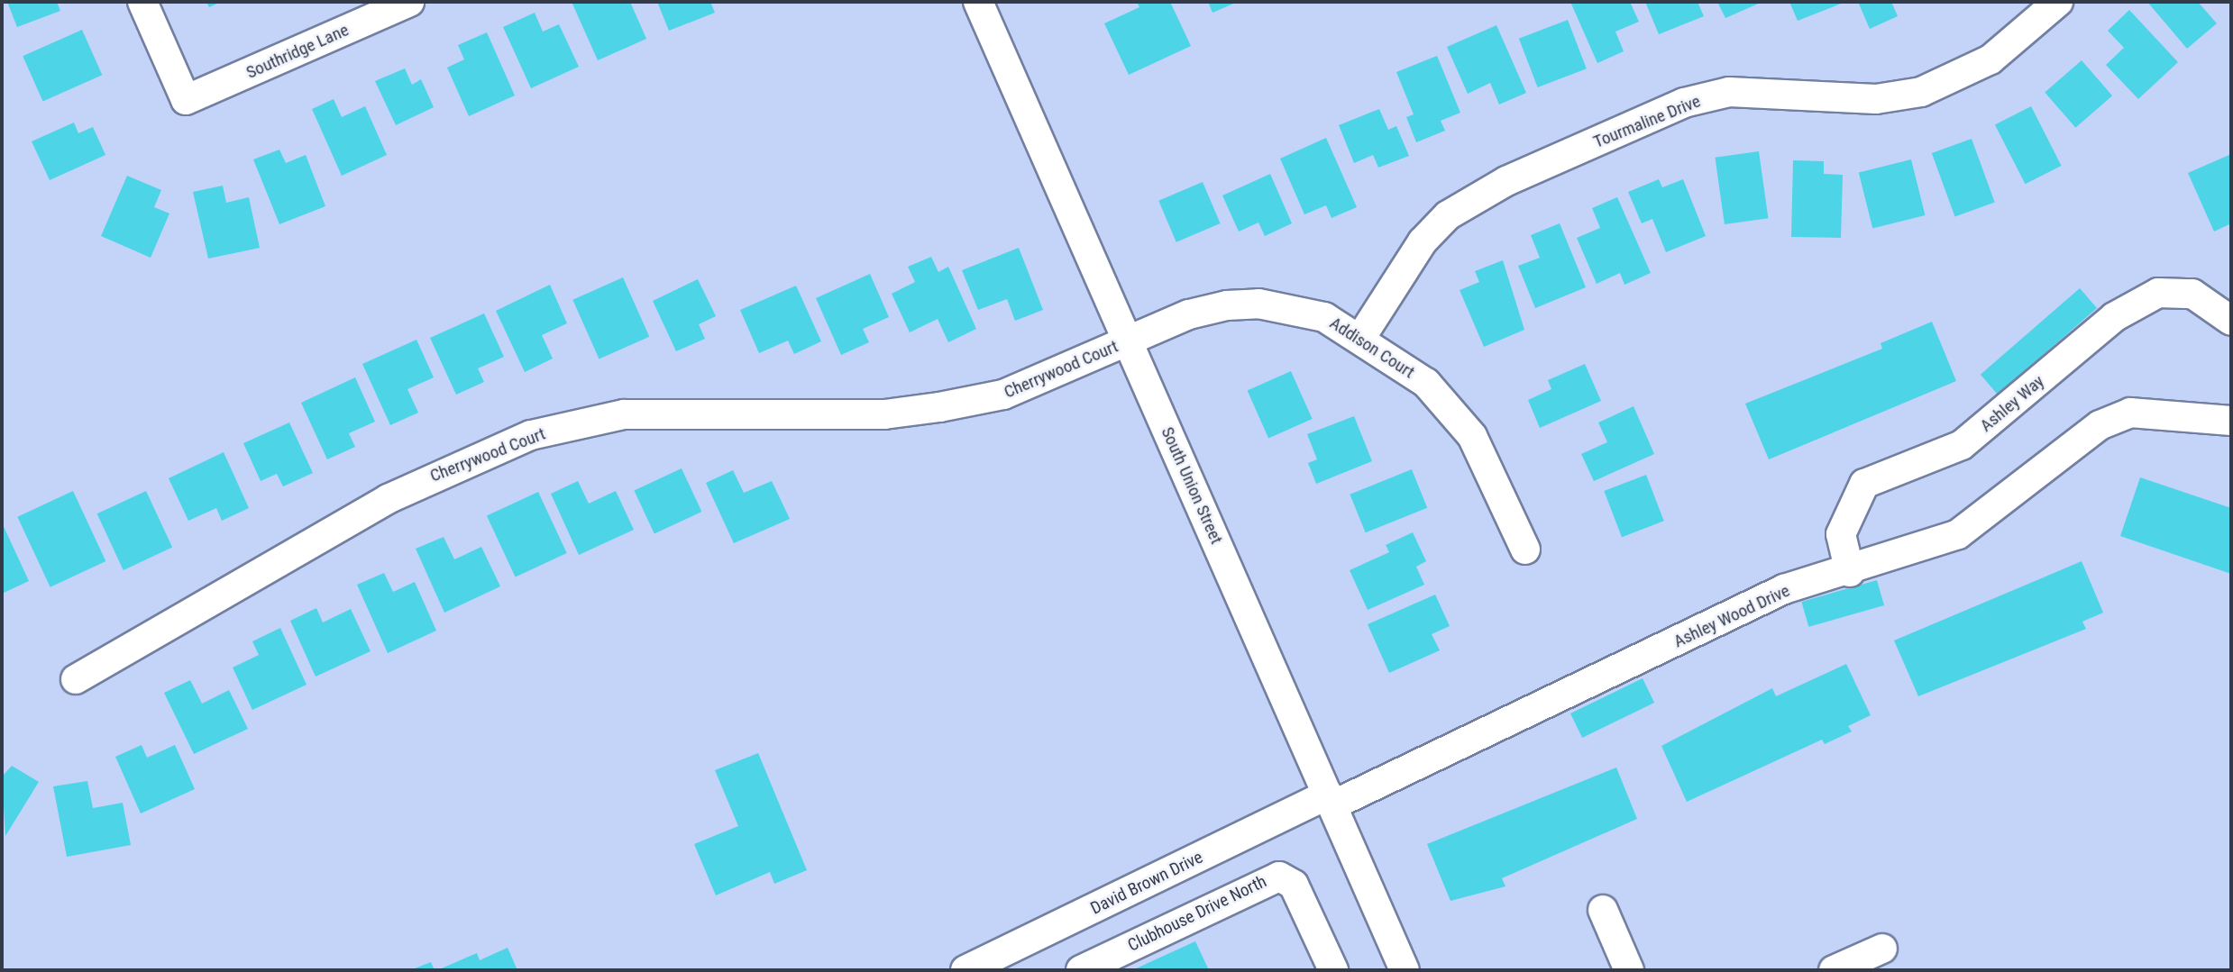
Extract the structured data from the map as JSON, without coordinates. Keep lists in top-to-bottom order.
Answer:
{
  "streets": {
    "street": [
      "Southridge Lane",
      "Tourmaline Drive",
      "Addison Court",
      "Cherrywood Court",
      "Ashley Way",
      "South Union Street",
      "Ashley Wood Drive",
      "David Brown Drive",
      "Clubhouse Drive North"
    ]
  },
  "crossings": [
    ["Tourmaline Drive", "Addison Court"],
    ["Addison Court", "Cherrywood Court"],
    ["Addison Court", "South Union Street"],
    ["Cherrywood Court", "South Union Street"],
    ["Ashley Way", "Ashley Wood Drive"],
    ["South Union Street", "Ashley Wood Drive"],
    ["South Union Street", "David Brown Drive"],
    ["Ashley Wood Drive", "David Brown Drive"]
  ]
}
